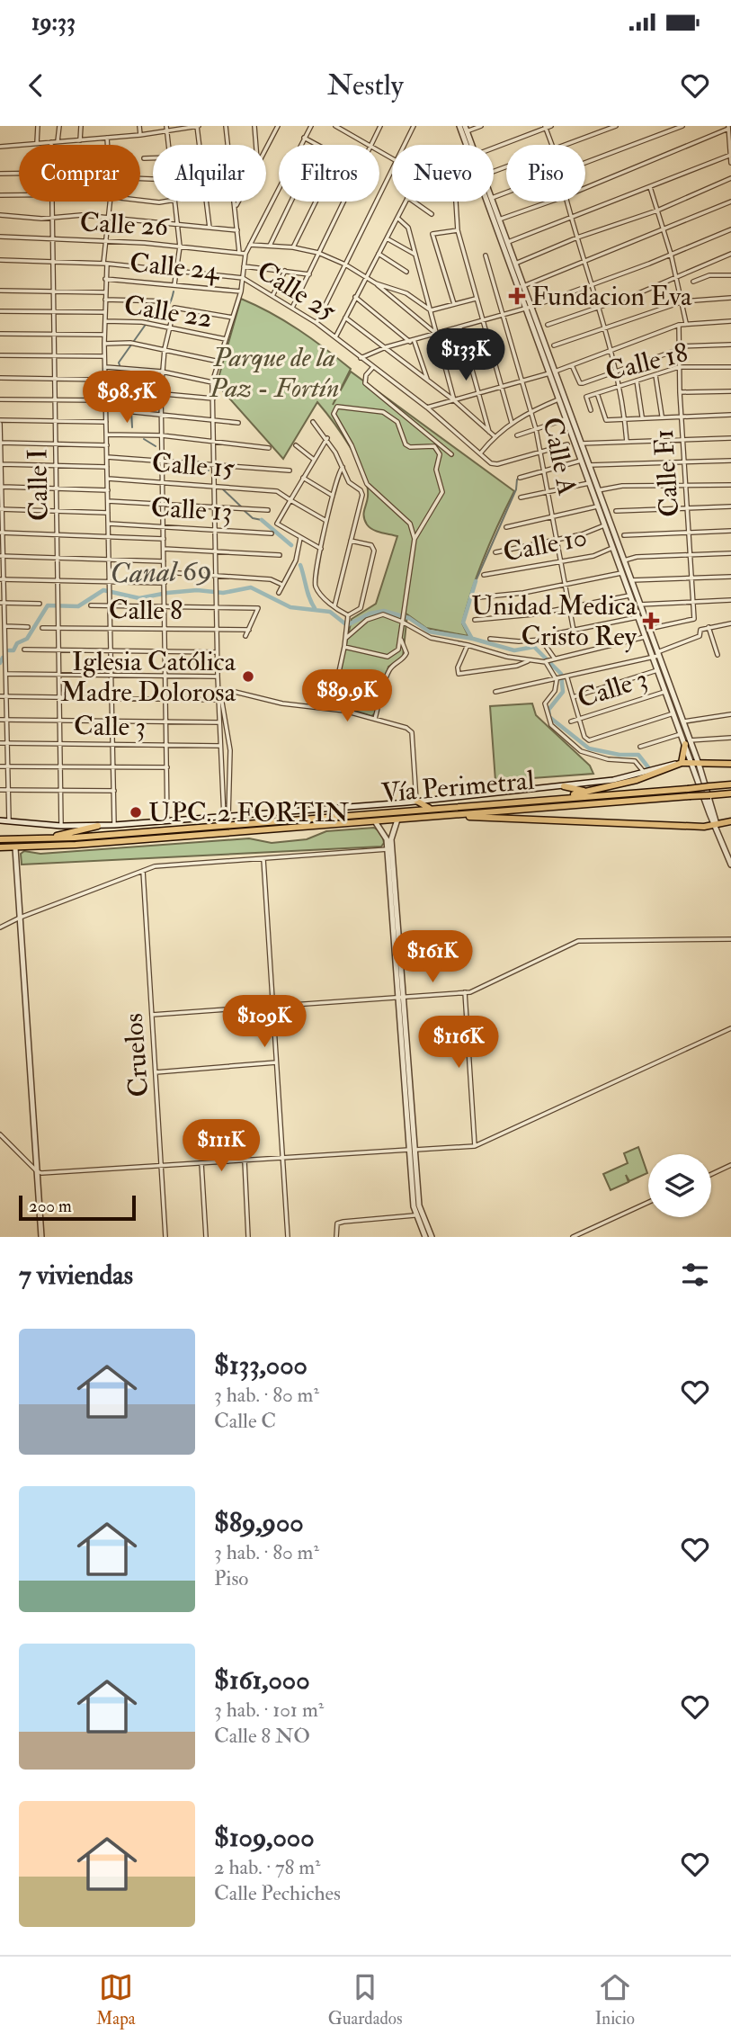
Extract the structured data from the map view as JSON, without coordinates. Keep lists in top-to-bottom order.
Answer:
{
  "streets": {
    "highway": ["Vía Perimetral"],
    "street": [
      "Calle 26",
      "Calle 24",
      "Calle 25",
      "Calle 22",
      "Calle 18",
      "Calle A",
      "Calle 15",
      "Calle F1",
      "Calle I",
      "Calle 13",
      "Calle 10",
      "Calle 8",
      "Calle 3",
      "Cruelos"
    ]
  },
  "crossings": [
    ["Calle 26", "Calle I"],
    ["Calle 24", "Calle I"],
    ["Calle 25", "Calle A"],
    ["Calle 25", "Calle I"],
    ["Calle 22", "Calle I"],
    ["Calle 18", "Calle F1"],
    ["Calle A", "Calle 10"],
    ["Calle F1", "Calle 10"],
    ["Calle I", "Calle 8"],
    ["Calle I", "Calle 3"],
    ["Calle I", "Vía Perimetral"]
  ],
  "water": ["Canal 69"],
  "parks": ["Parque de la Paz - Fortín"],
  "places": {
    "health": ["Fundacion Eva", "Unidad Medica Cristo Rey"],
    "other": ["Iglesia Católica Madre Dolorosa", "UPC. 2 FORTIN"]
  },
  "scale_bar": "200 m",
  "page": {
    "status": "19:33",
    "header": "Nestly",
    "chip": [
      "Comprar",
      "Alquilar",
      "Filtros",
      "Nuevo",
      "Piso"
    ],
    "price": [
      "$133K",
      "$98.5K",
      "$89.9K",
      "$161K",
      "$109K",
      "$116K",
      "$111K"
    ],
    "scale": "200 m",
    "heading": "7 viviendas",
    "list": [
      {
        "name": "$133,000",
        "note": "3 hab. · 80 m² · Calle C"
      },
      {
        "name": "$89,900",
        "note": "3 hab. · 80 m² · Piso"
      },
      {
        "name": "$161,000",
        "note": "3 hab. · 101 m² · Calle 8 NO"
      },
      {
        "name": "$109,000",
        "note": "2 hab. · 78 m² · Calle Pechiches"
      }
    ],
    "tabs": ["Mapa", "Guardados", "Inicio"]
  }
}
